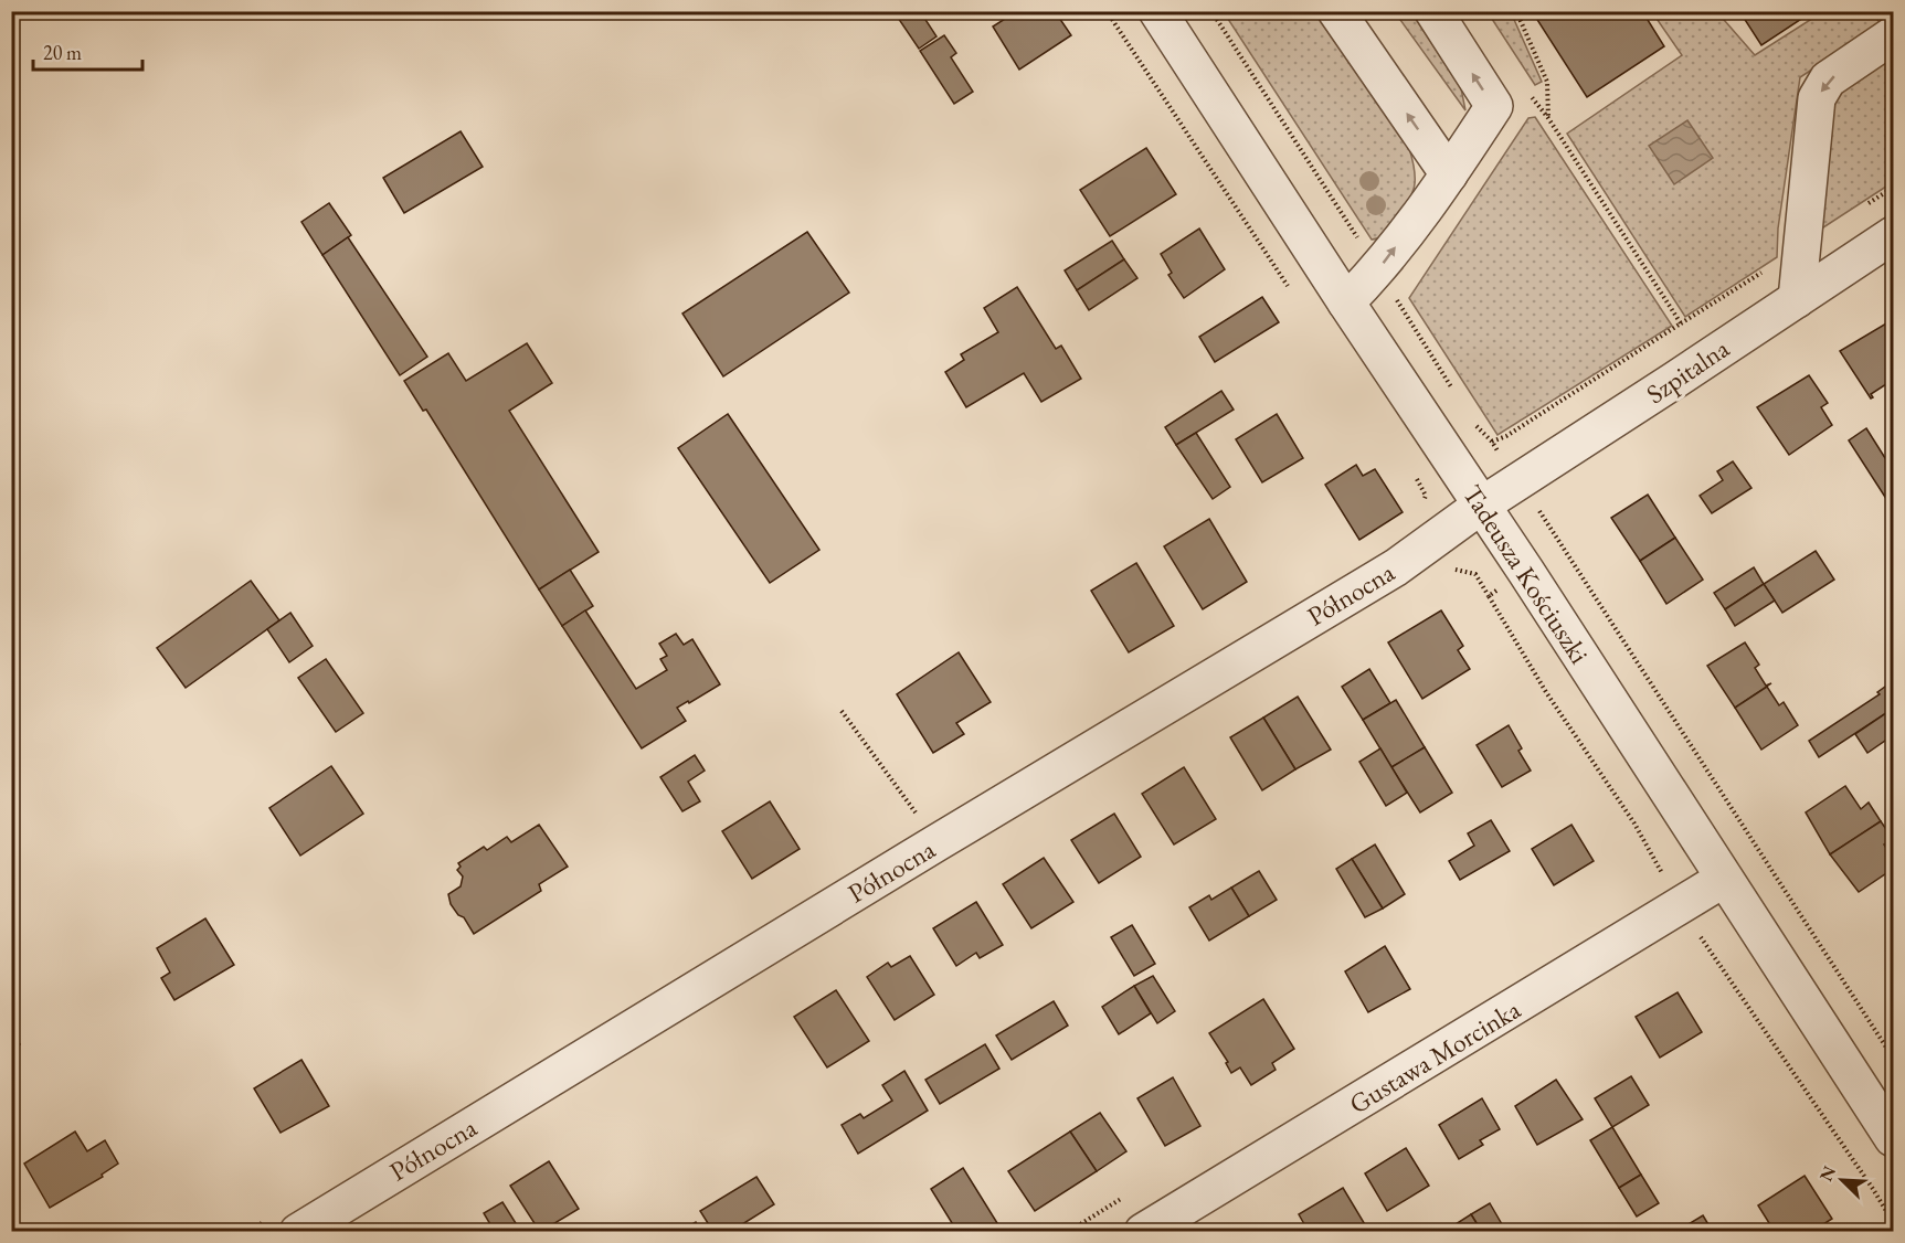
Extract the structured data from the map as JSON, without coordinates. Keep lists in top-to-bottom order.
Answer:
{
  "streets": {
    "street": [
      "Szpitalna",
      "Tadeusza Kościuszki",
      "Północna",
      "Gustawa Morcinka"
    ]
  },
  "crossings": [
    ["Szpitalna", "Tadeusza Kościuszki"],
    ["Szpitalna", "Północna"],
    ["Tadeusza Kościuszki", "Północna"],
    ["Tadeusza Kościuszki", "Gustawa Morcinka"]
  ],
  "scale_bar": "20 m",
  "north": "top left"
}
